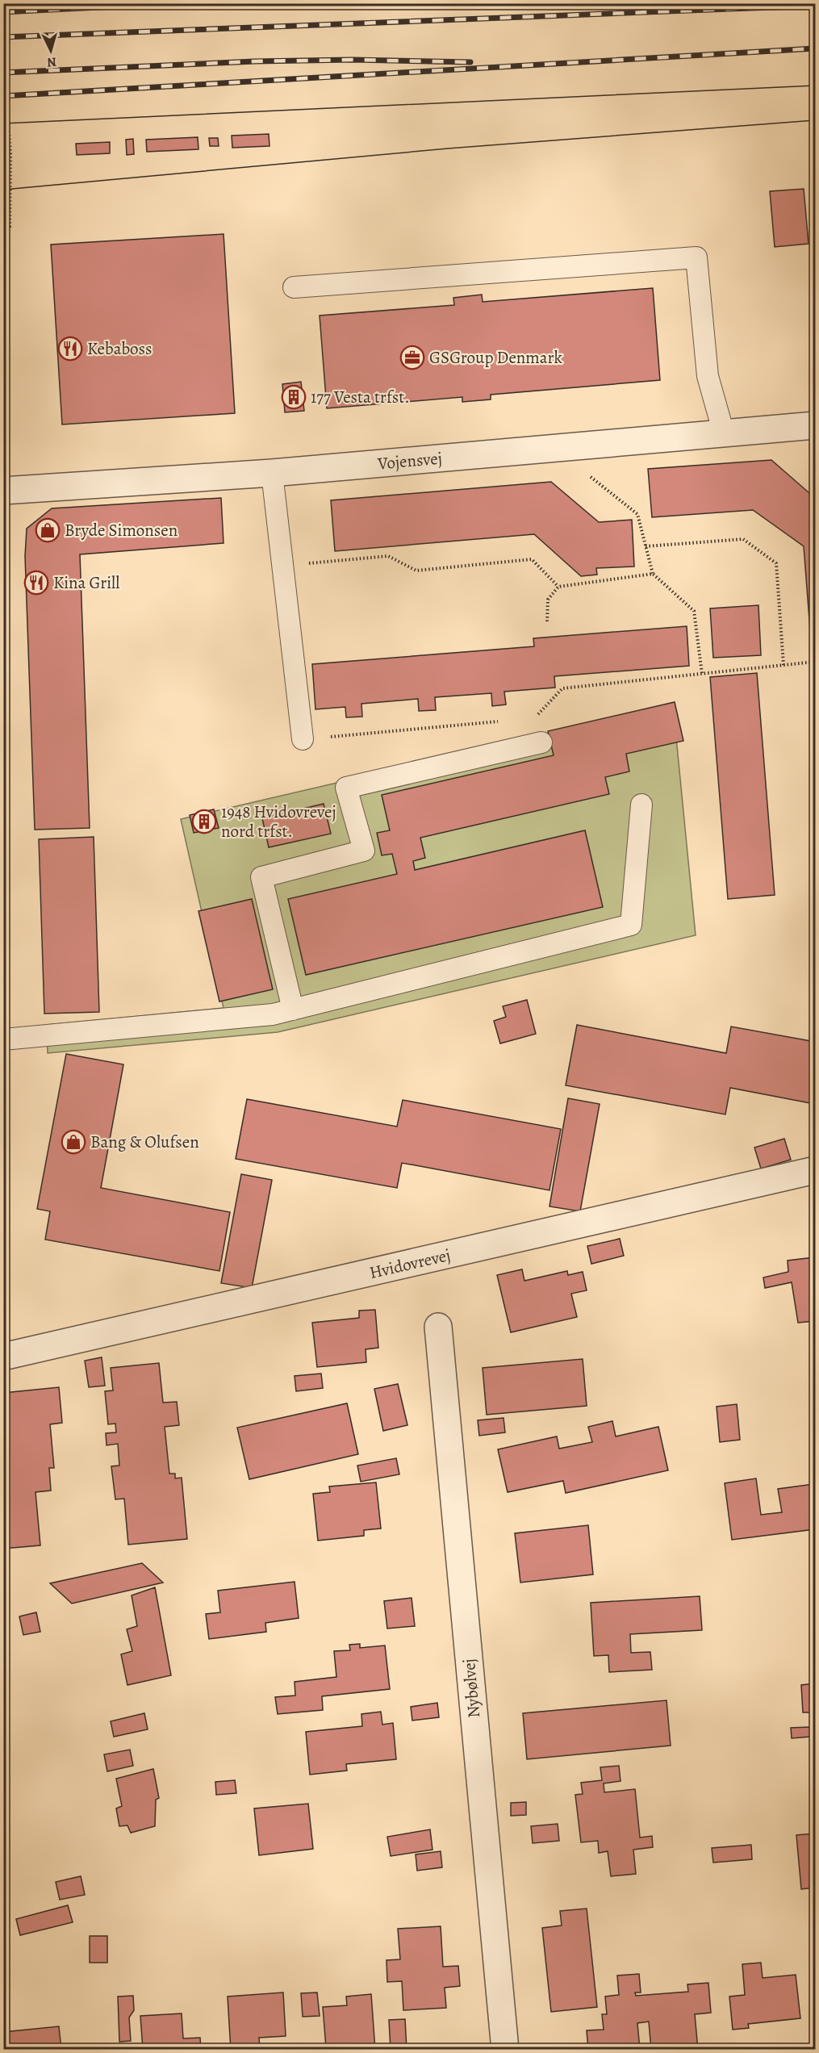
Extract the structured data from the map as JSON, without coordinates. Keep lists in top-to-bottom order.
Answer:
{
  "streets": {
    "street": ["Vojensvej", "Hvidovrevej", "Nybølvej"]
  },
  "places": {
    "restaurant": ["Kebaboss", "Kina Grill"],
    "office": ["GSGroup Denmark"],
    "building": ["177 Vesta trfst.", "1948 Hvidovrevej nord trfst."],
    "shop": ["Bryde Simonsen", "Bang & Olufsen"]
  },
  "north": "bottom"
}
